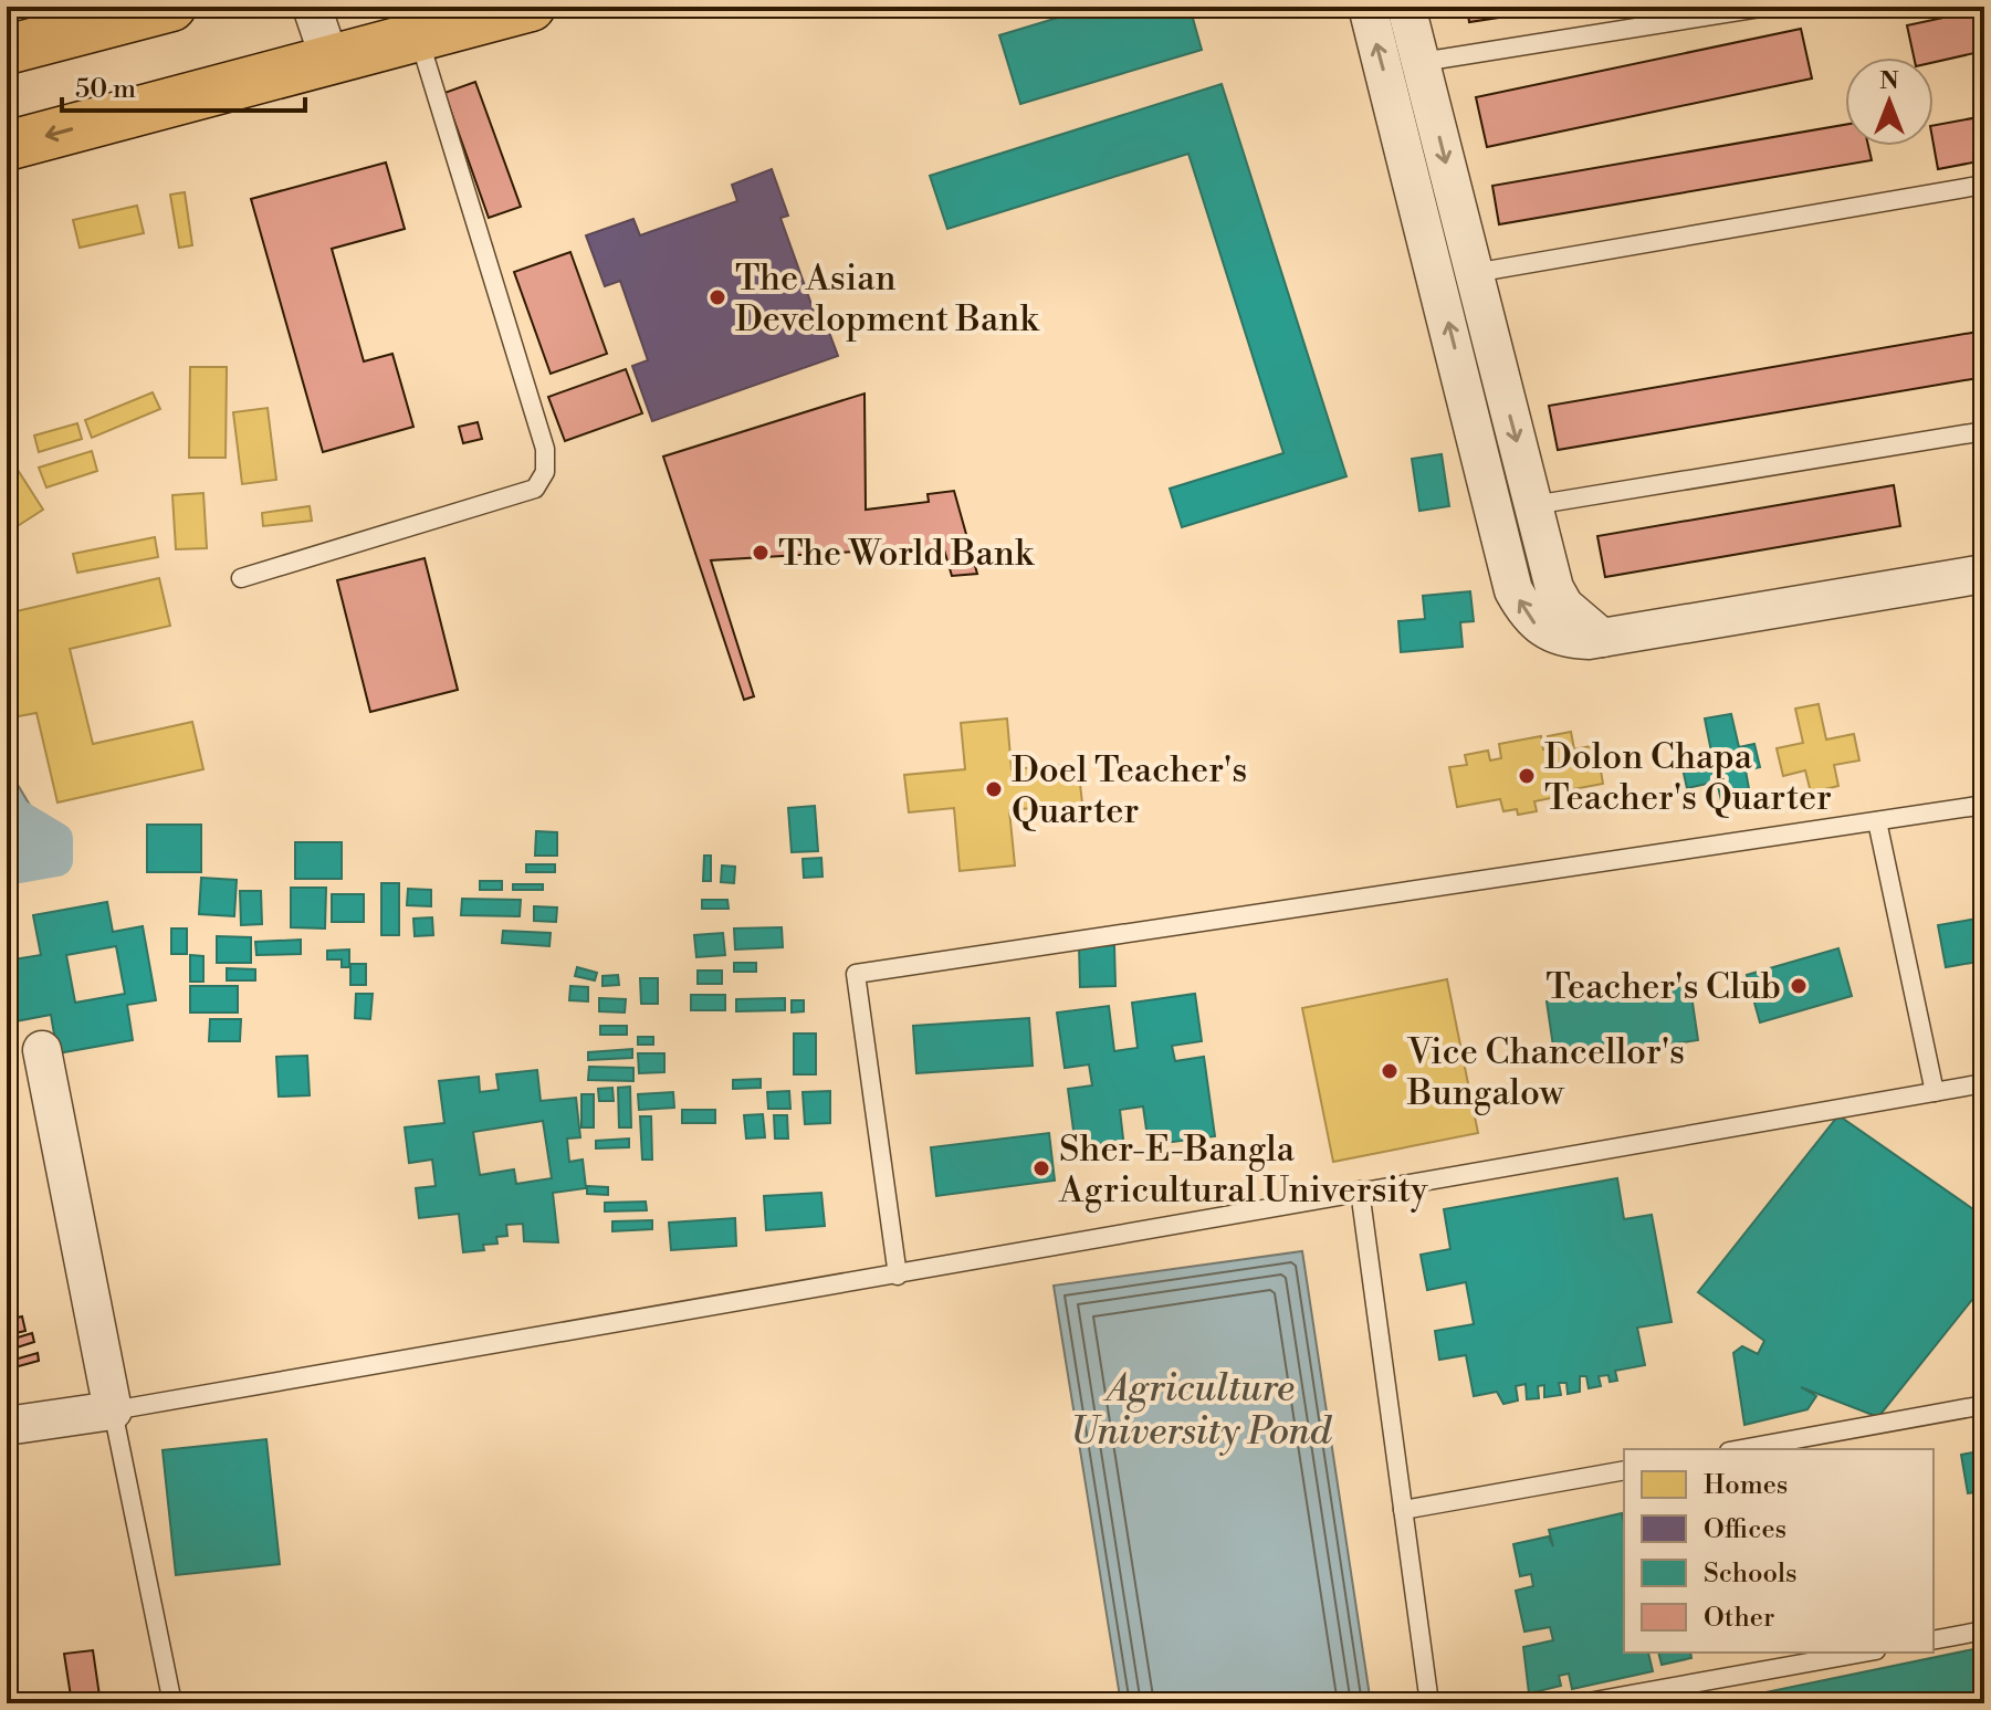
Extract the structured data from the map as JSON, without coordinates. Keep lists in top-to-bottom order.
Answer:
{
  "water": ["Agriculture University Pond"],
  "places": [
    "The Asian Development Bank",
    "The World Bank",
    "Dolon Chapa Teacher's Quarter",
    "Doel Teacher's Quarter",
    "Teacher's Club",
    "Vice Chancellor's Bungalow",
    "Sher-E-Bangla Agricultural University"
  ],
  "legend": [
    "Homes",
    "Offices",
    "Schools",
    "Other"
  ],
  "scale_bar": "50 m",
  "north": "top"
}
